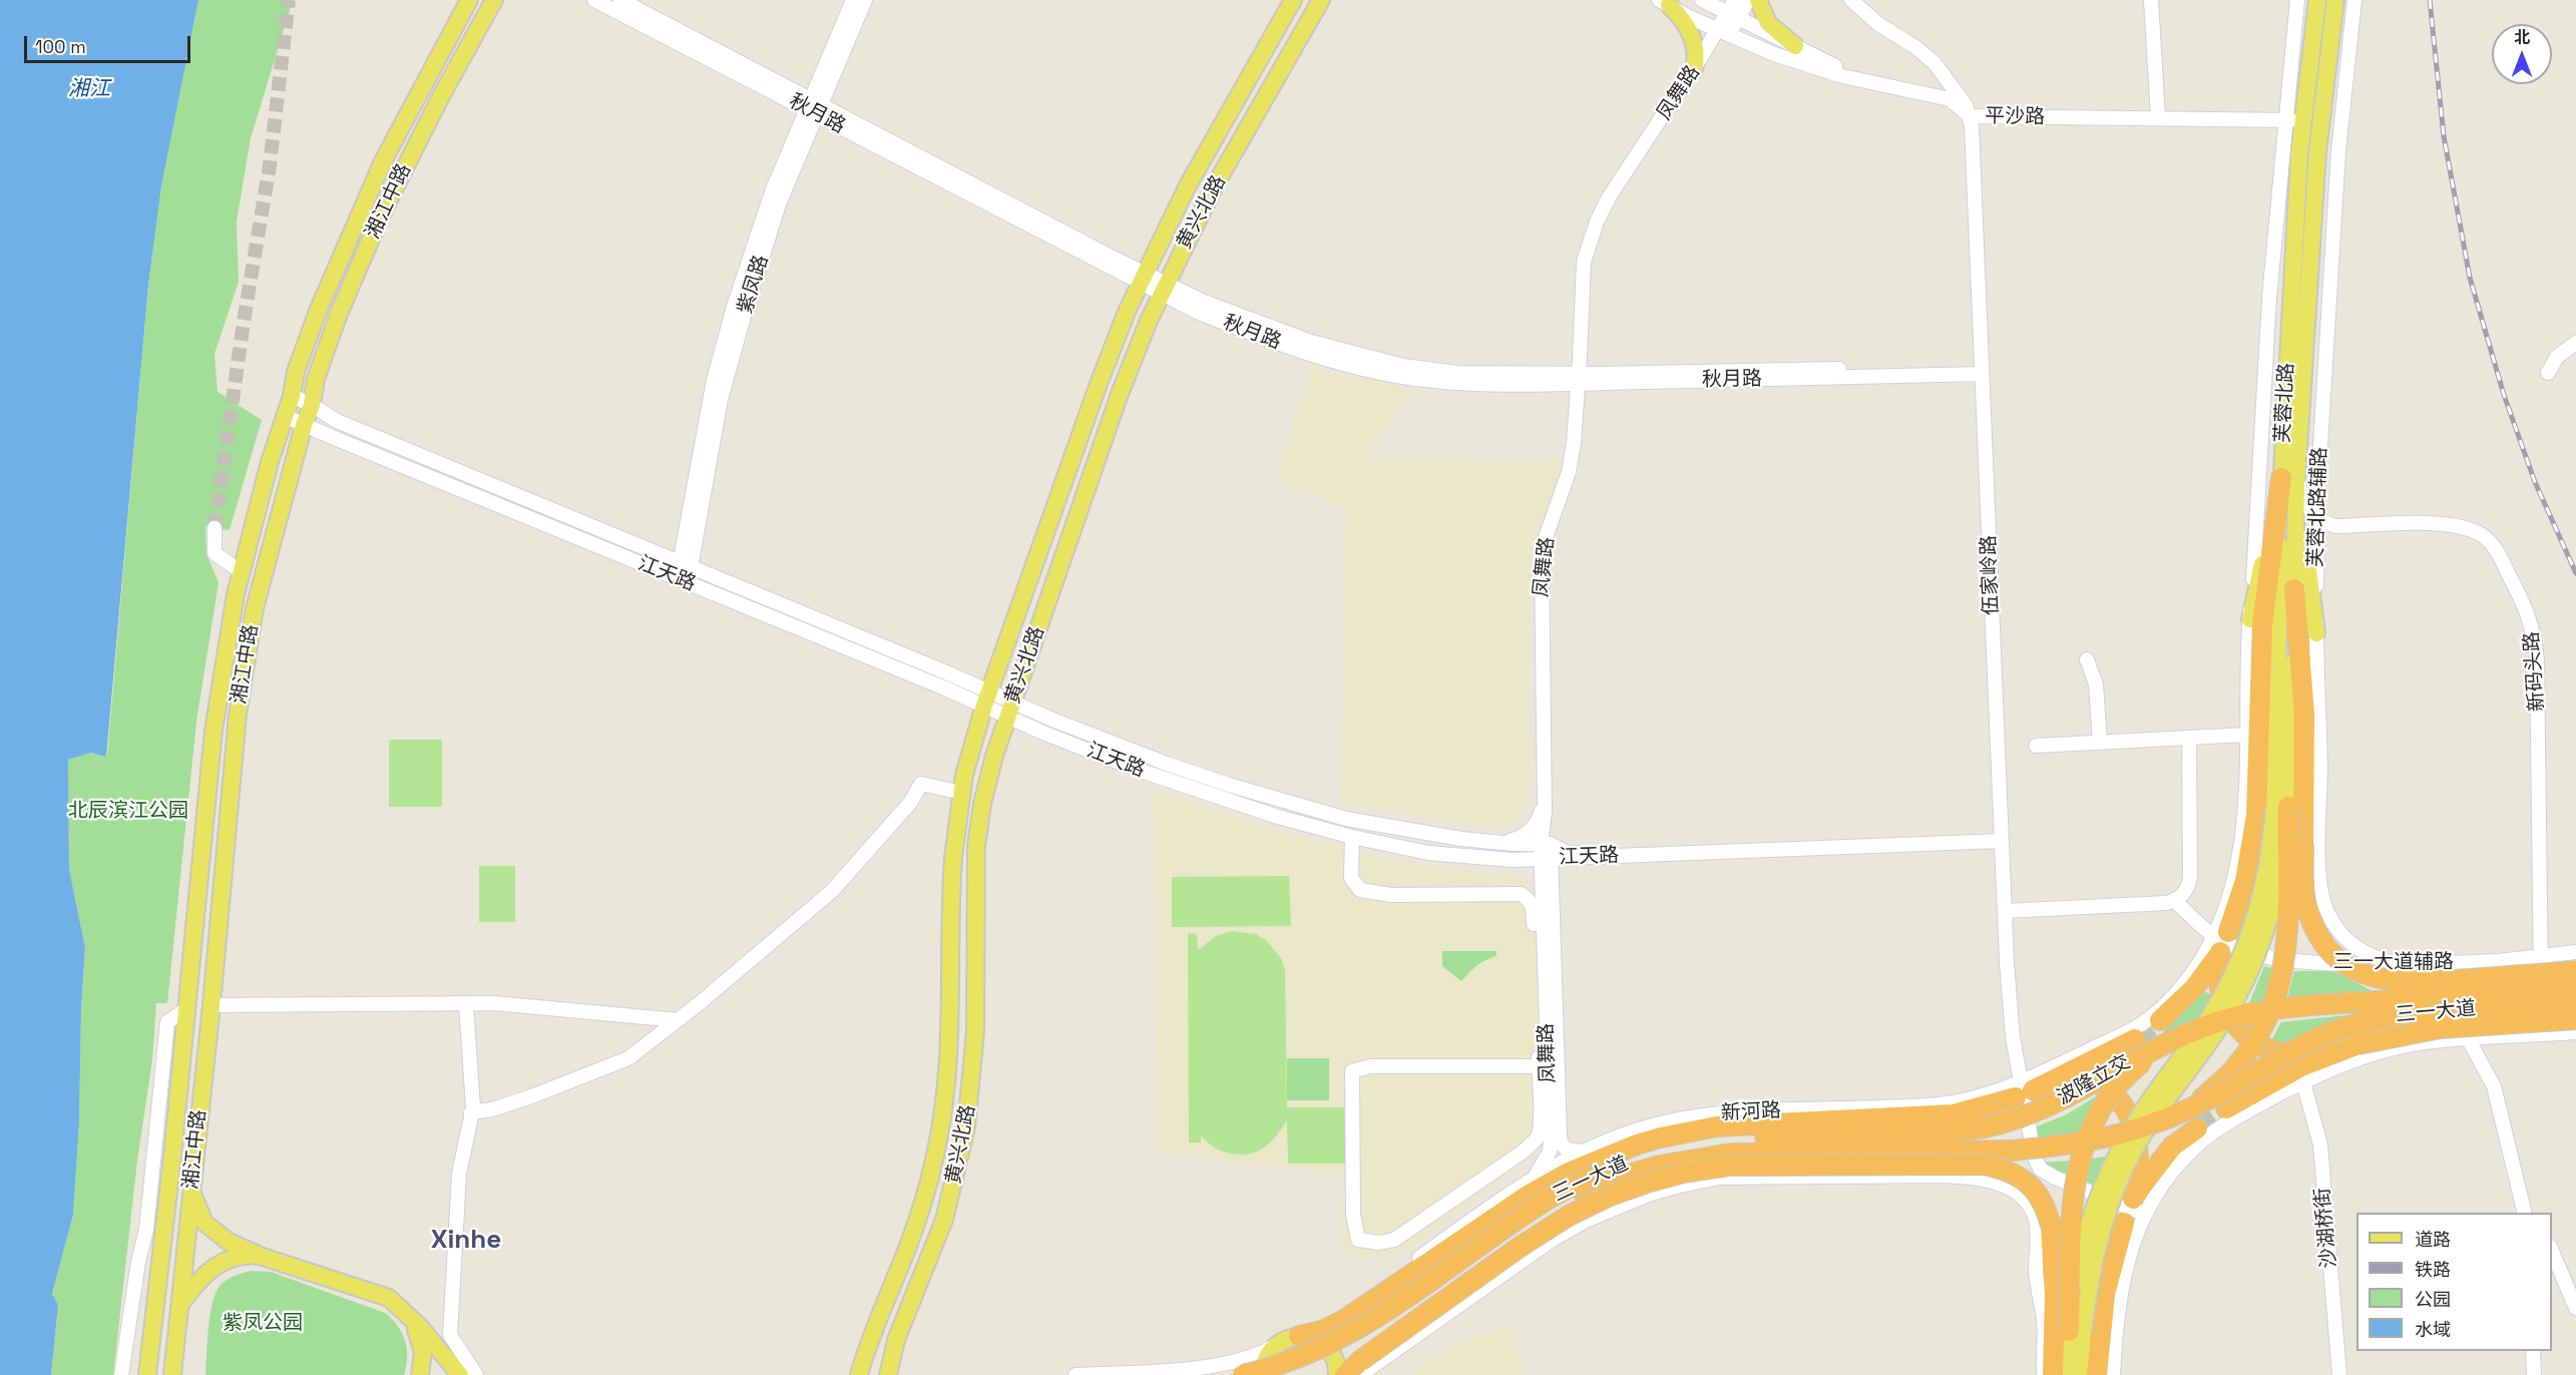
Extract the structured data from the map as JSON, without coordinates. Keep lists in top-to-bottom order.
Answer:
{
  "streets": {
    "highway": ["三一大道", "波隆立交"],
    "main road": ["湘江中路", "黄兴北路", "芙蓉北路"],
    "street": [
      "凤舞路",
      "秋月路",
      "平沙路",
      "紫凤路",
      "芙蓉北路辅路",
      "江天路",
      "伍家岭路",
      "新码头路",
      "三一大道辅路",
      "新河路",
      "沙湖桥街"
    ]
  },
  "crossings": [
    ["凤舞路", "秋月路"],
    ["凤舞路", "平沙路"],
    ["凤舞路", "江天路"],
    ["凤舞路", "新河路"],
    ["秋月路", "黄兴北路"],
    ["秋月路", "紫凤路"],
    ["秋月路", "伍家岭路"],
    ["平沙路", "芙蓉北路"],
    ["平沙路", "伍家岭路"],
    ["湘江中路", "江天路"],
    ["黄兴北路", "江天路"],
    ["紫凤路", "江天路"],
    ["芙蓉北路", "波隆立交"],
    ["芙蓉北路辅路", "新码头路"],
    ["芙蓉北路辅路", "三一大道辅路"],
    ["江天路", "伍家岭路"],
    ["伍家岭路", "新河路"],
    ["新码头路", "三一大道辅路"],
    ["三一大道辅路", "新河路"],
    ["三一大道", "波隆立交"]
  ],
  "districts": ["Xinhe"],
  "water": ["湘江"],
  "parks": ["北辰滨江公园", "紫凤公园"],
  "legend": [
    "道路",
    "铁路",
    "公园",
    "水域"
  ],
  "scale_bar": "100 m",
  "north": "top"
}
